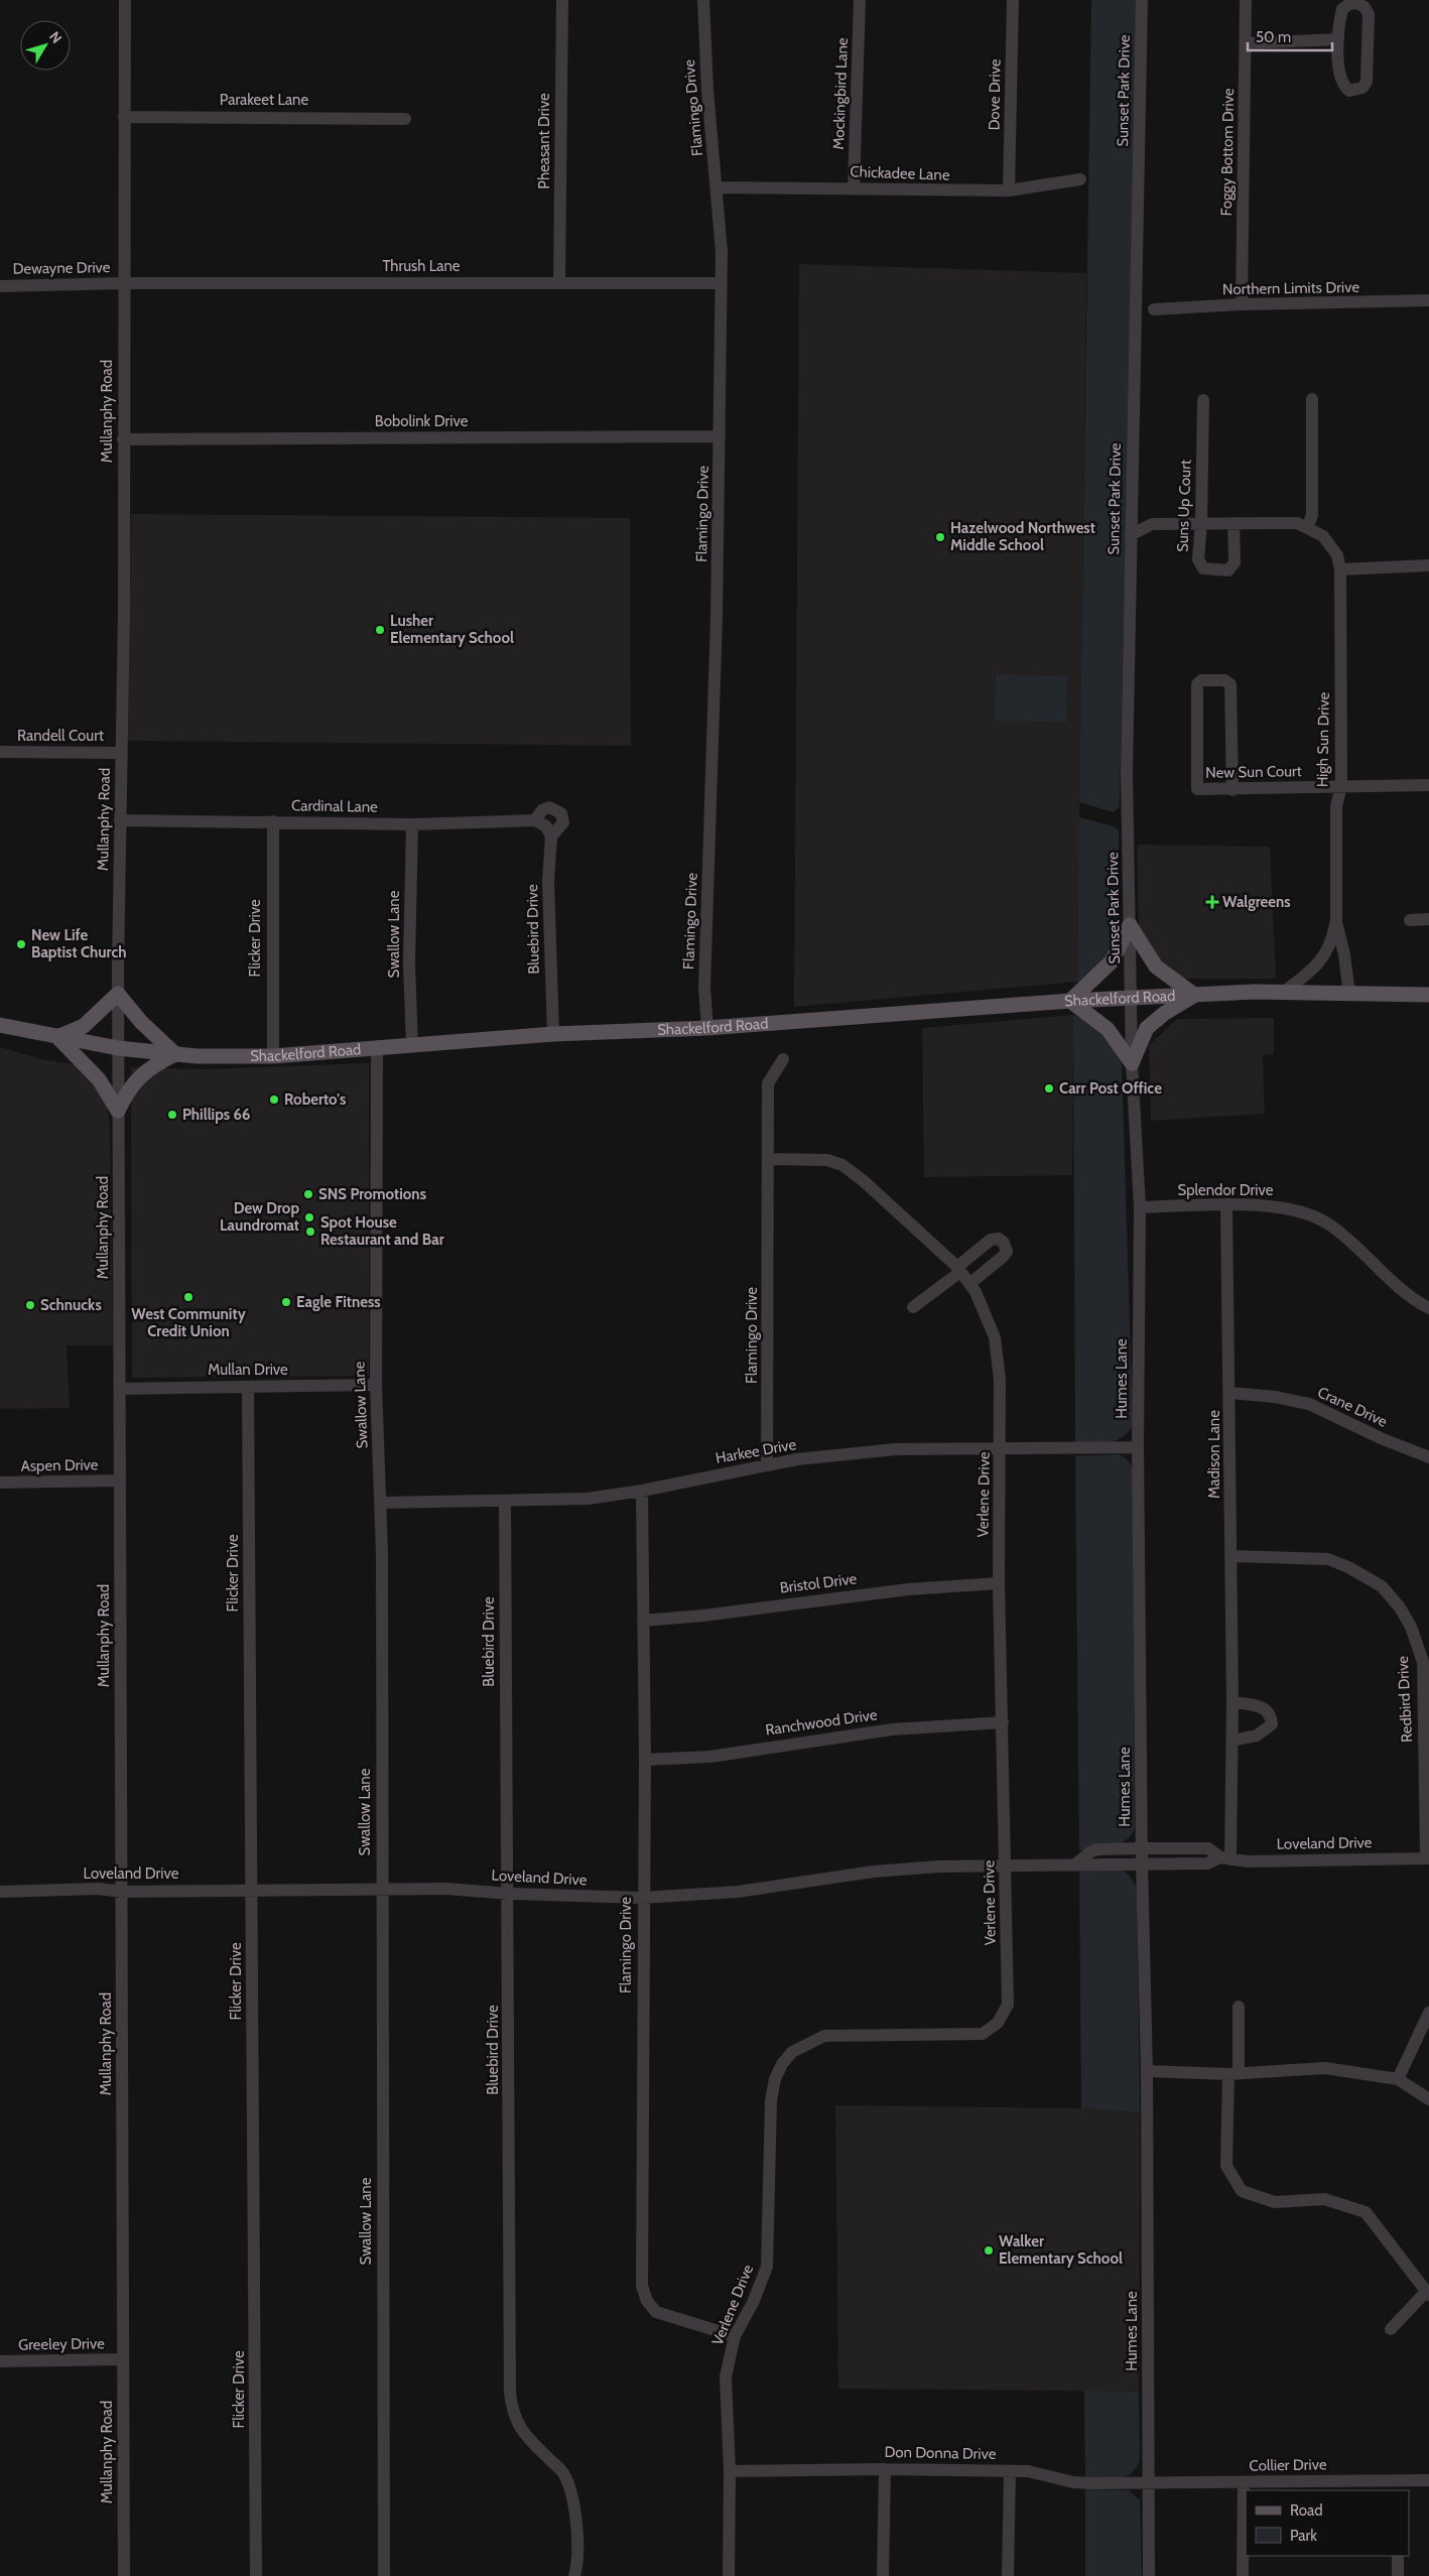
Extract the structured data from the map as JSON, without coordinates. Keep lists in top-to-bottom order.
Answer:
{
  "streets": {
    "main road": ["Shackelford Road"],
    "street": [
      "Sunset Park Drive",
      "Mockingbird Lane",
      "Dove Drive",
      "Parakeet Lane",
      "Flamingo Drive",
      "Pheasant Drive",
      "Foggy Bottom Drive",
      "Chickadee Lane",
      "Thrush Lane",
      "Dewayne Drive",
      "Northern Limits Drive",
      "Mullanphy Road",
      "Bobolink Drive",
      "Suns Up Court",
      "Randell Court",
      "High Sun Drive",
      "New Sun Court",
      "Cardinal Lane",
      "Bluebird Drive",
      "Swallow Lane",
      "Flicker Drive",
      "Splendor Drive",
      "Mullan Drive",
      "Humes Lane",
      "Crane Drive",
      "Harkee Drive",
      "Madison Lane",
      "Aspen Drive",
      "Verlene Drive",
      "Bristol Drive",
      "Redbird Drive",
      "Ranchwood Drive",
      "Loveland Drive",
      "Greeley Drive",
      "Don Donna Drive",
      "Collier Drive"
    ]
  },
  "crossings": [
    ["Sunset Park Drive", "High Sun Drive"],
    ["Sunset Park Drive", "Shackelford Road"],
    ["Sunset Park Drive", "Humes Lane"],
    ["Mockingbird Lane", "Chickadee Lane"],
    ["Dove Drive", "Chickadee Lane"],
    ["Parakeet Lane", "Mullanphy Road"],
    ["Flamingo Drive", "Chickadee Lane"],
    ["Flamingo Drive", "Thrush Lane"],
    ["Flamingo Drive", "Bobolink Drive"],
    ["Flamingo Drive", "Shackelford Road"],
    ["Flamingo Drive", "Harkee Drive"],
    ["Flamingo Drive", "Verlene Drive"],
    ["Flamingo Drive", "Bristol Drive"],
    ["Flamingo Drive", "Ranchwood Drive"],
    ["Flamingo Drive", "Loveland Drive"],
    ["Pheasant Drive", "Thrush Lane"],
    ["Foggy Bottom Drive", "Northern Limits Drive"],
    ["Thrush Lane", "Dewayne Drive"],
    ["Thrush Lane", "Mullanphy Road"],
    ["Dewayne Drive", "Mullanphy Road"],
    ["Mullanphy Road", "Bobolink Drive"],
    ["Mullanphy Road", "Randell Court"],
    ["Mullanphy Road", "Cardinal Lane"],
    ["Mullanphy Road", "Shackelford Road"],
    ["Mullanphy Road", "Mullan Drive"],
    ["Mullanphy Road", "Aspen Drive"],
    ["Mullanphy Road", "Loveland Drive"],
    ["Mullanphy Road", "Greeley Drive"],
    ["Suns Up Court", "High Sun Drive"],
    ["High Sun Drive", "New Sun Court"],
    ["High Sun Drive", "Shackelford Road"],
    ["Cardinal Lane", "Bluebird Drive"],
    ["Cardinal Lane", "Swallow Lane"],
    ["Cardinal Lane", "Flicker Drive"],
    ["Bluebird Drive", "Shackelford Road"],
    ["Bluebird Drive", "Harkee Drive"],
    ["Bluebird Drive", "Loveland Drive"],
    ["Swallow Lane", "Shackelford Road"],
    ["Swallow Lane", "Mullan Drive"],
    ["Swallow Lane", "Harkee Drive"],
    ["Swallow Lane", "Loveland Drive"],
    ["Flicker Drive", "Shackelford Road"],
    ["Flicker Drive", "Mullan Drive"],
    ["Flicker Drive", "Loveland Drive"],
    ["Shackelford Road", "Humes Lane"],
    ["Splendor Drive", "Humes Lane"],
    ["Splendor Drive", "Madison Lane"],
    ["Humes Lane", "Harkee Drive"],
    ["Humes Lane", "Loveland Drive"],
    ["Humes Lane", "Don Donna Drive"],
    ["Humes Lane", "Collier Drive"],
    ["Crane Drive", "Madison Lane"],
    ["Harkee Drive", "Verlene Drive"],
    ["Madison Lane", "Redbird Drive"],
    ["Madison Lane", "Loveland Drive"],
    ["Verlene Drive", "Bristol Drive"],
    ["Verlene Drive", "Ranchwood Drive"],
    ["Verlene Drive", "Loveland Drive"],
    ["Verlene Drive", "Don Donna Drive"],
    ["Redbird Drive", "Loveland Drive"],
    ["Don Donna Drive", "Collier Drive"]
  ],
  "places": {
    "other": [
      "Hazelwood Northwest Middle School",
      "Lusher Elementary School",
      "New Life Baptist Church",
      "Carr Post Office",
      "Roberto's",
      "Phillips 66",
      "SNS Promotions",
      "Dew Drop Laundromat",
      "Spot House Restaurant and Bar",
      "West Community Credit Union",
      "Eagle Fitness",
      "Schnucks",
      "Walker Elementary School"
    ],
    "health": ["Walgreens"]
  },
  "legend": ["Road", "Park"],
  "scale_bar": "50 m",
  "north": "top right"
}
